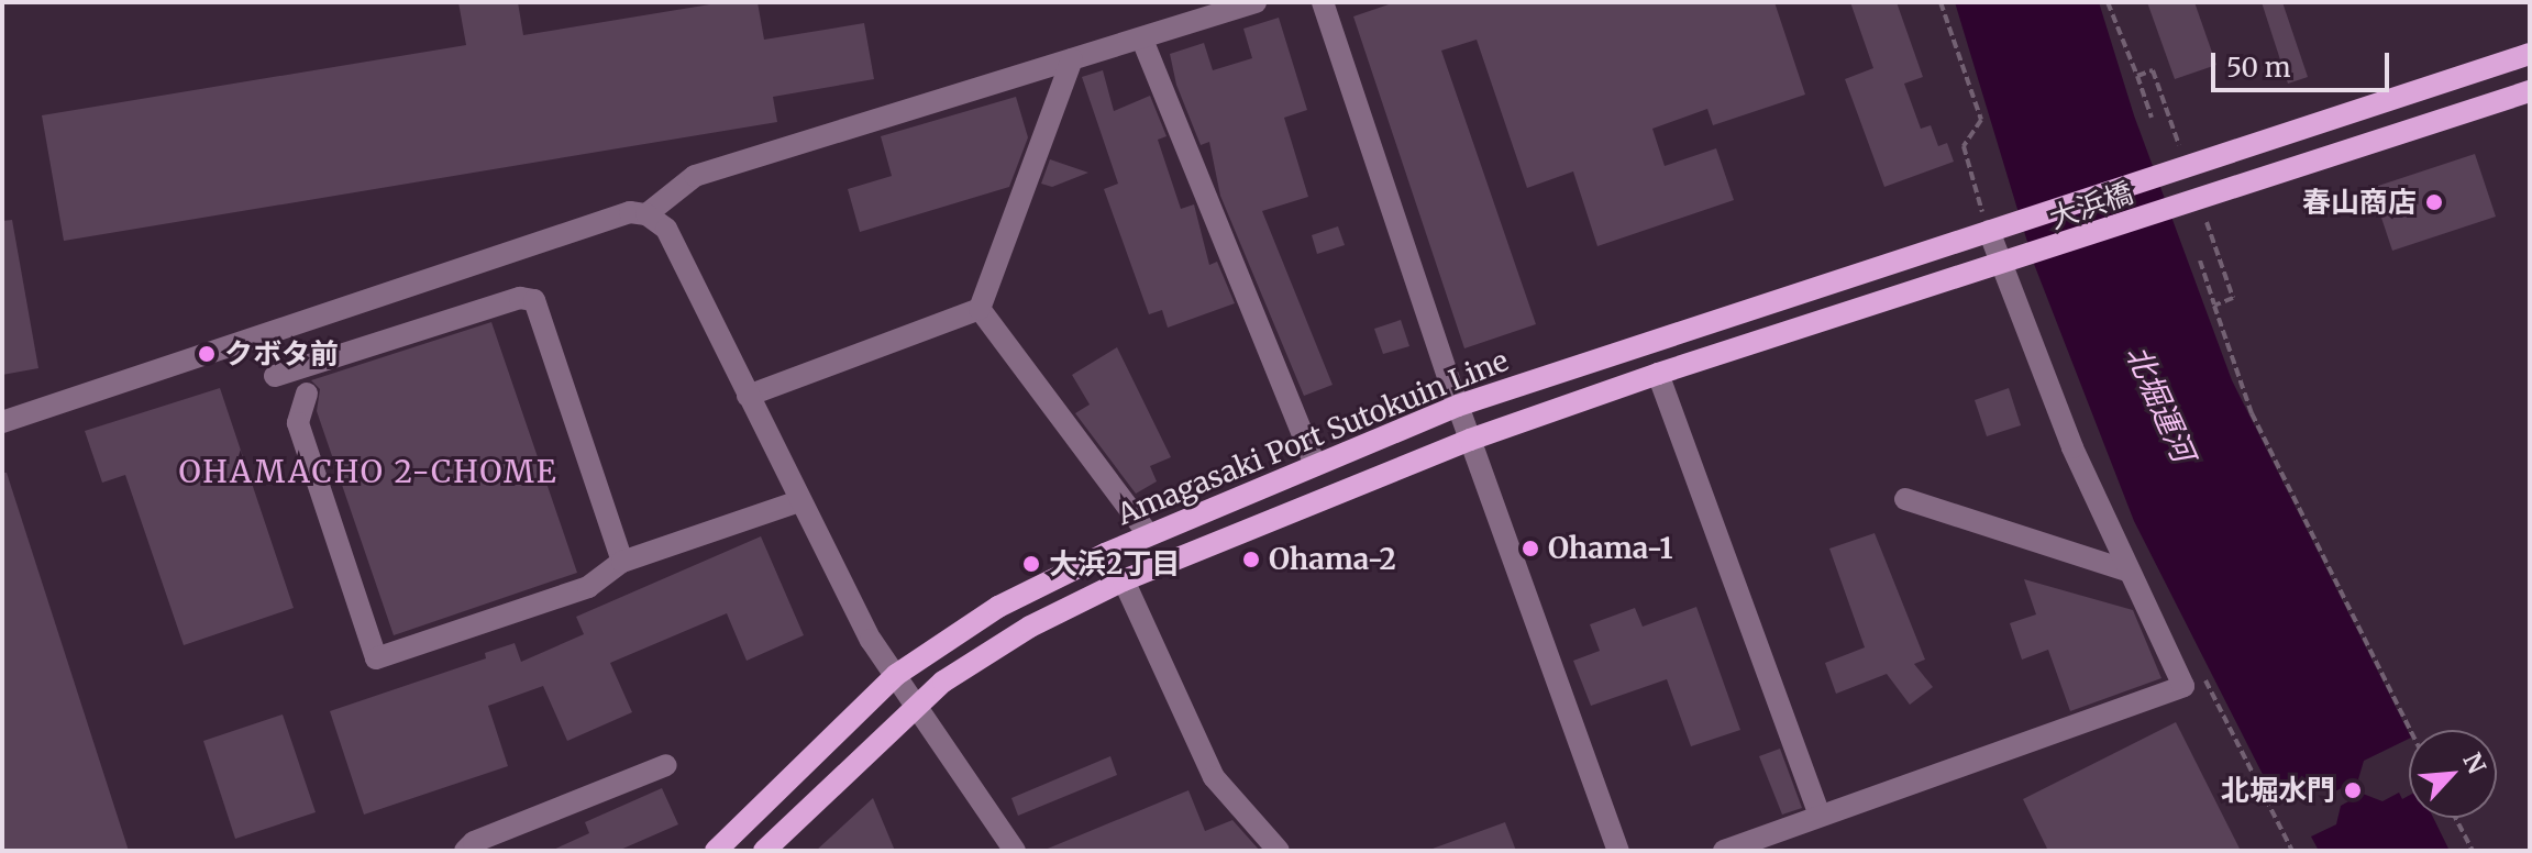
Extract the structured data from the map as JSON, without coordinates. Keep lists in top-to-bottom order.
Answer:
{
  "streets": {
    "main road": ["大浜橋", "Amagasaki Port Sutokuin Line"]
  },
  "crossings": [
    ["大浜橋", "Amagasaki Port Sutokuin Line"]
  ],
  "districts": ["OHAMACHO 2-CHOME"],
  "water": ["北堀運河"],
  "places": [
    "春山商店",
    "クボタ前",
    "Ohama-1",
    "Ohama-2",
    "大浜2丁目",
    "北堀水門"
  ],
  "scale_bar": "50 m",
  "north": "top right"
}
